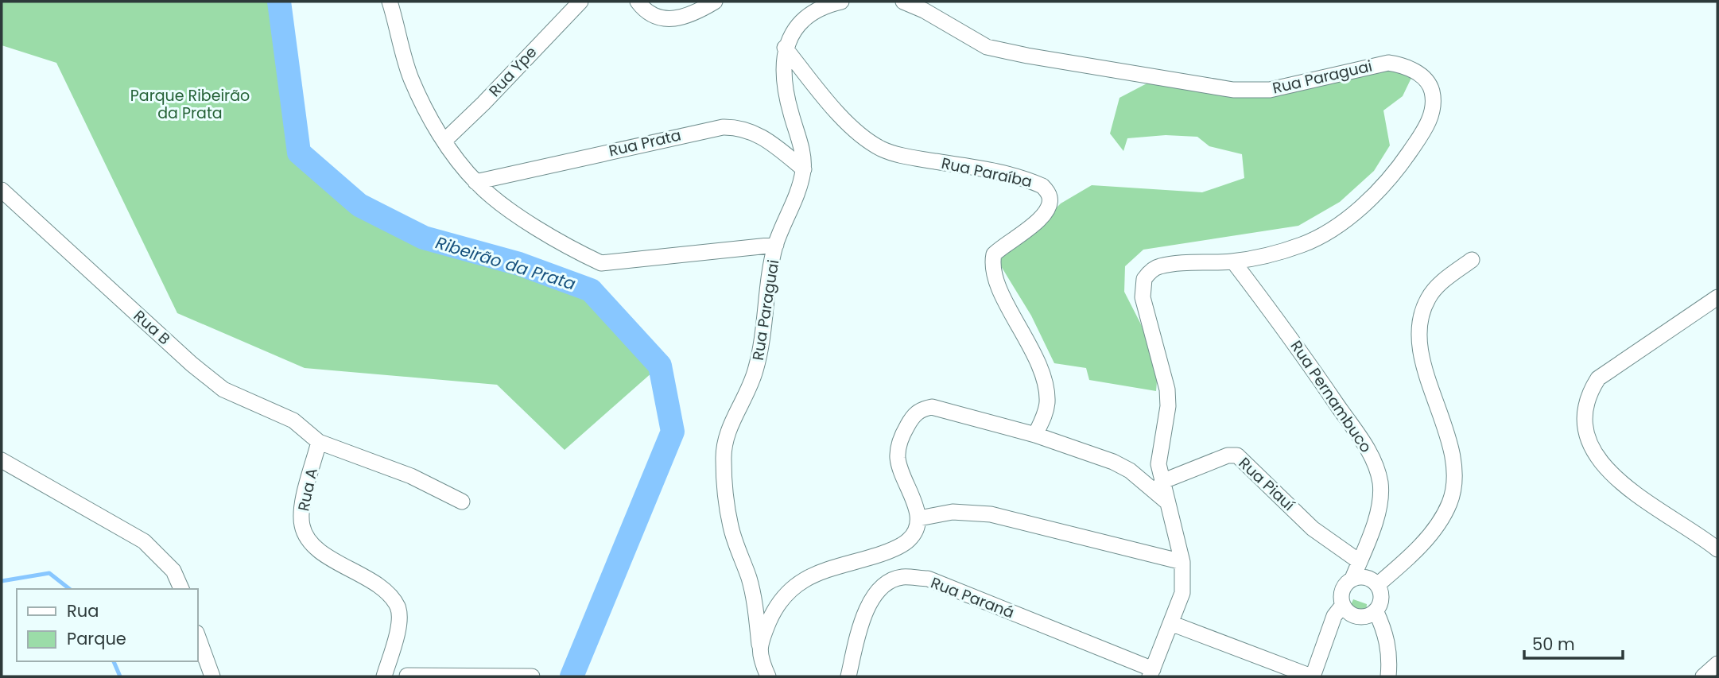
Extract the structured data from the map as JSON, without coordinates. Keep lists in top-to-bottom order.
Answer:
{
  "streets": {
    "street": [
      "Rua Ype",
      "Rua Paraguai",
      "Rua Prata",
      "Rua Paraíba",
      "Rua B",
      "Rua Pernambuco",
      "Rua Piauí",
      "Rua A",
      "Rua Paraná"
    ]
  },
  "crossings": [
    ["Rua Paraguai", "Rua Prata"],
    ["Rua Paraguai", "Rua Paraíba"],
    ["Rua Paraguai", "Rua Pernambuco"],
    ["Rua Paraguai", "Rua Piauí"],
    ["Rua Paraguai", "Rua Paraná"],
    ["Rua B", "Rua A"],
    ["Rua Pernambuco", "Rua Piauí"]
  ],
  "water": ["Ribeirão da Prata"],
  "parks": ["Parque Ribeirão da Prata"],
  "legend": ["Rua", "Parque"],
  "scale_bar": "50 m"
}
